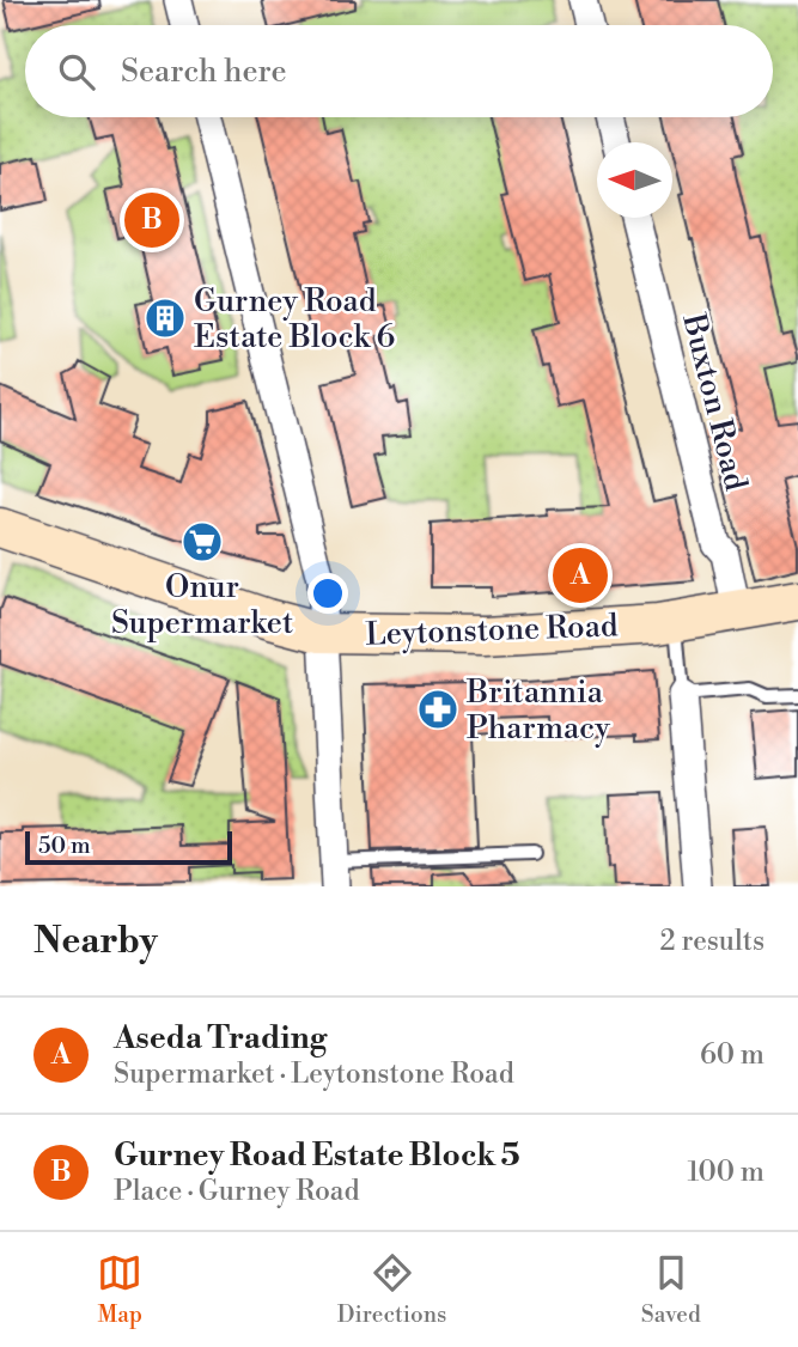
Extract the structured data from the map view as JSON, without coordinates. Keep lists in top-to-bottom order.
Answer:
{
  "streets": {
    "street": ["Buxton Road", "Leytonstone Road"]
  },
  "crossings": [
    ["Buxton Road", "Leytonstone Road"]
  ],
  "places": {
    "building": ["Gurney Road Estate Block 6"],
    "supermarket": ["Onur Supermarket"],
    "pharmacy": ["Britannia Pharmacy"]
  },
  "scale_bar": "50 m",
  "north": "left",
  "page": {
    "search": "Search here",
    "pins": ["B", "A"],
    "scale": "50 m",
    "heading": ["Nearby", "2 results"],
    "list": [
      {
        "mark": "A",
        "name": "Aseda Trading",
        "note": "Supermarket · Leytonstone Road",
        "value": "60 m"
      },
      {
        "mark": "B",
        "name": "Gurney Road Estate Block 5",
        "note": "Place · Gurney Road",
        "value": "100 m"
      }
    ],
    "nav": ["Map", "Directions", "Saved"]
  }
}
